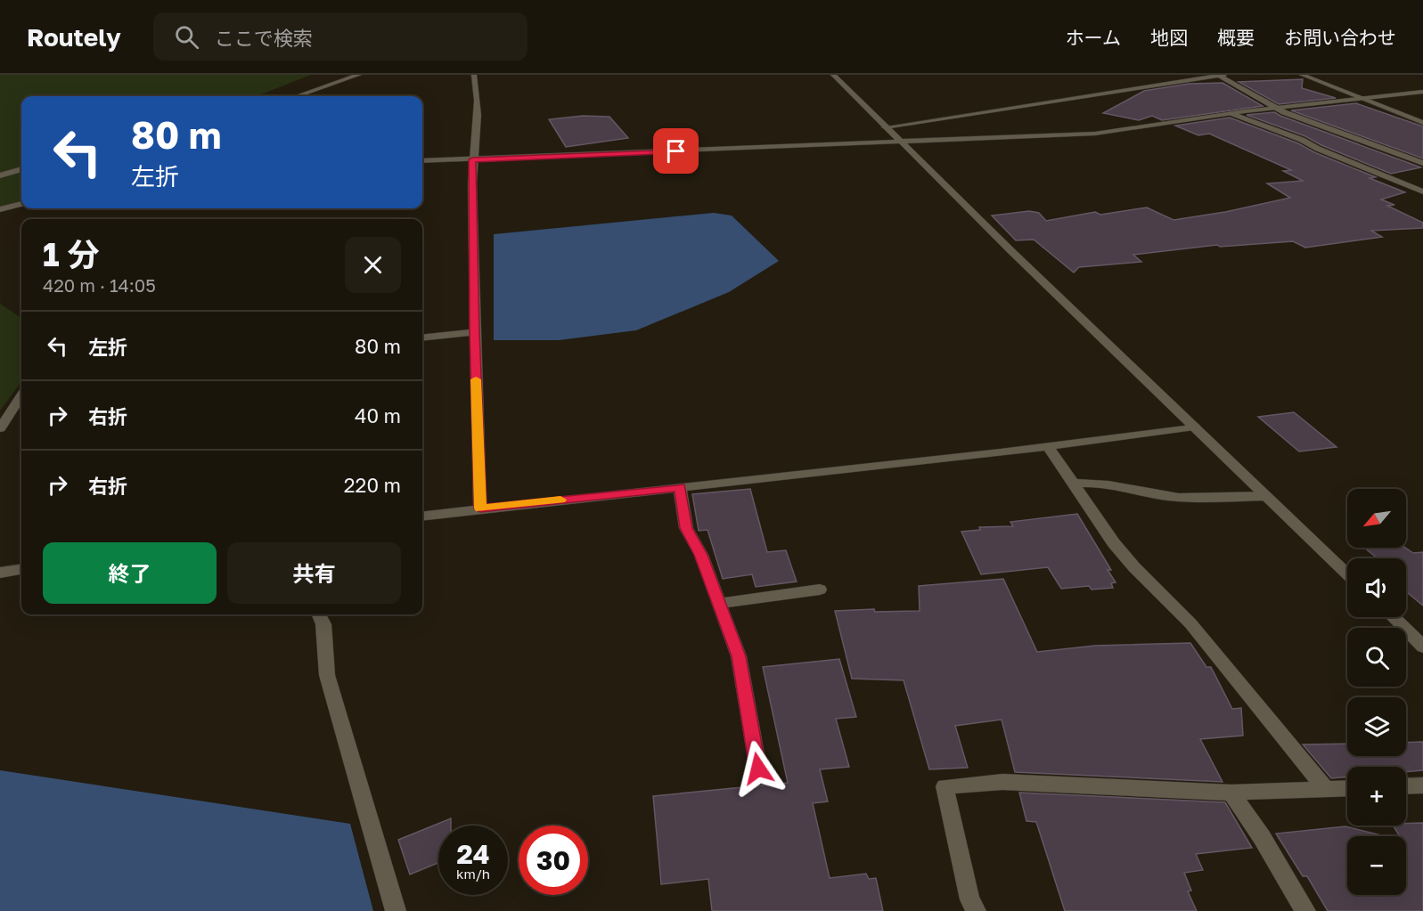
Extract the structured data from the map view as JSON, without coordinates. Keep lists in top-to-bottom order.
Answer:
{
  "north": "bottom left",
  "page": {
    "header": "Routely",
    "search": "ここで検索",
    "nav": [
      "ホーム",
      "地図",
      "概要",
      "お問い合わせ"
    ],
    "turn": ["80 m", "左折"],
    "heading": ["1 分", "420 m · 14:05"],
    "list": [
      {
        "name": "左折",
        "value": "80 m"
      },
      {
        "name": "右折",
        "value": "40 m"
      },
      {
        "name": "右折",
        "value": "220 m"
      }
    ],
    "map_buttons": ["+", "−"],
    "buttons": ["終了", "共有"],
    "speed": "24 km/h",
    "limit": "30"
  }
}
